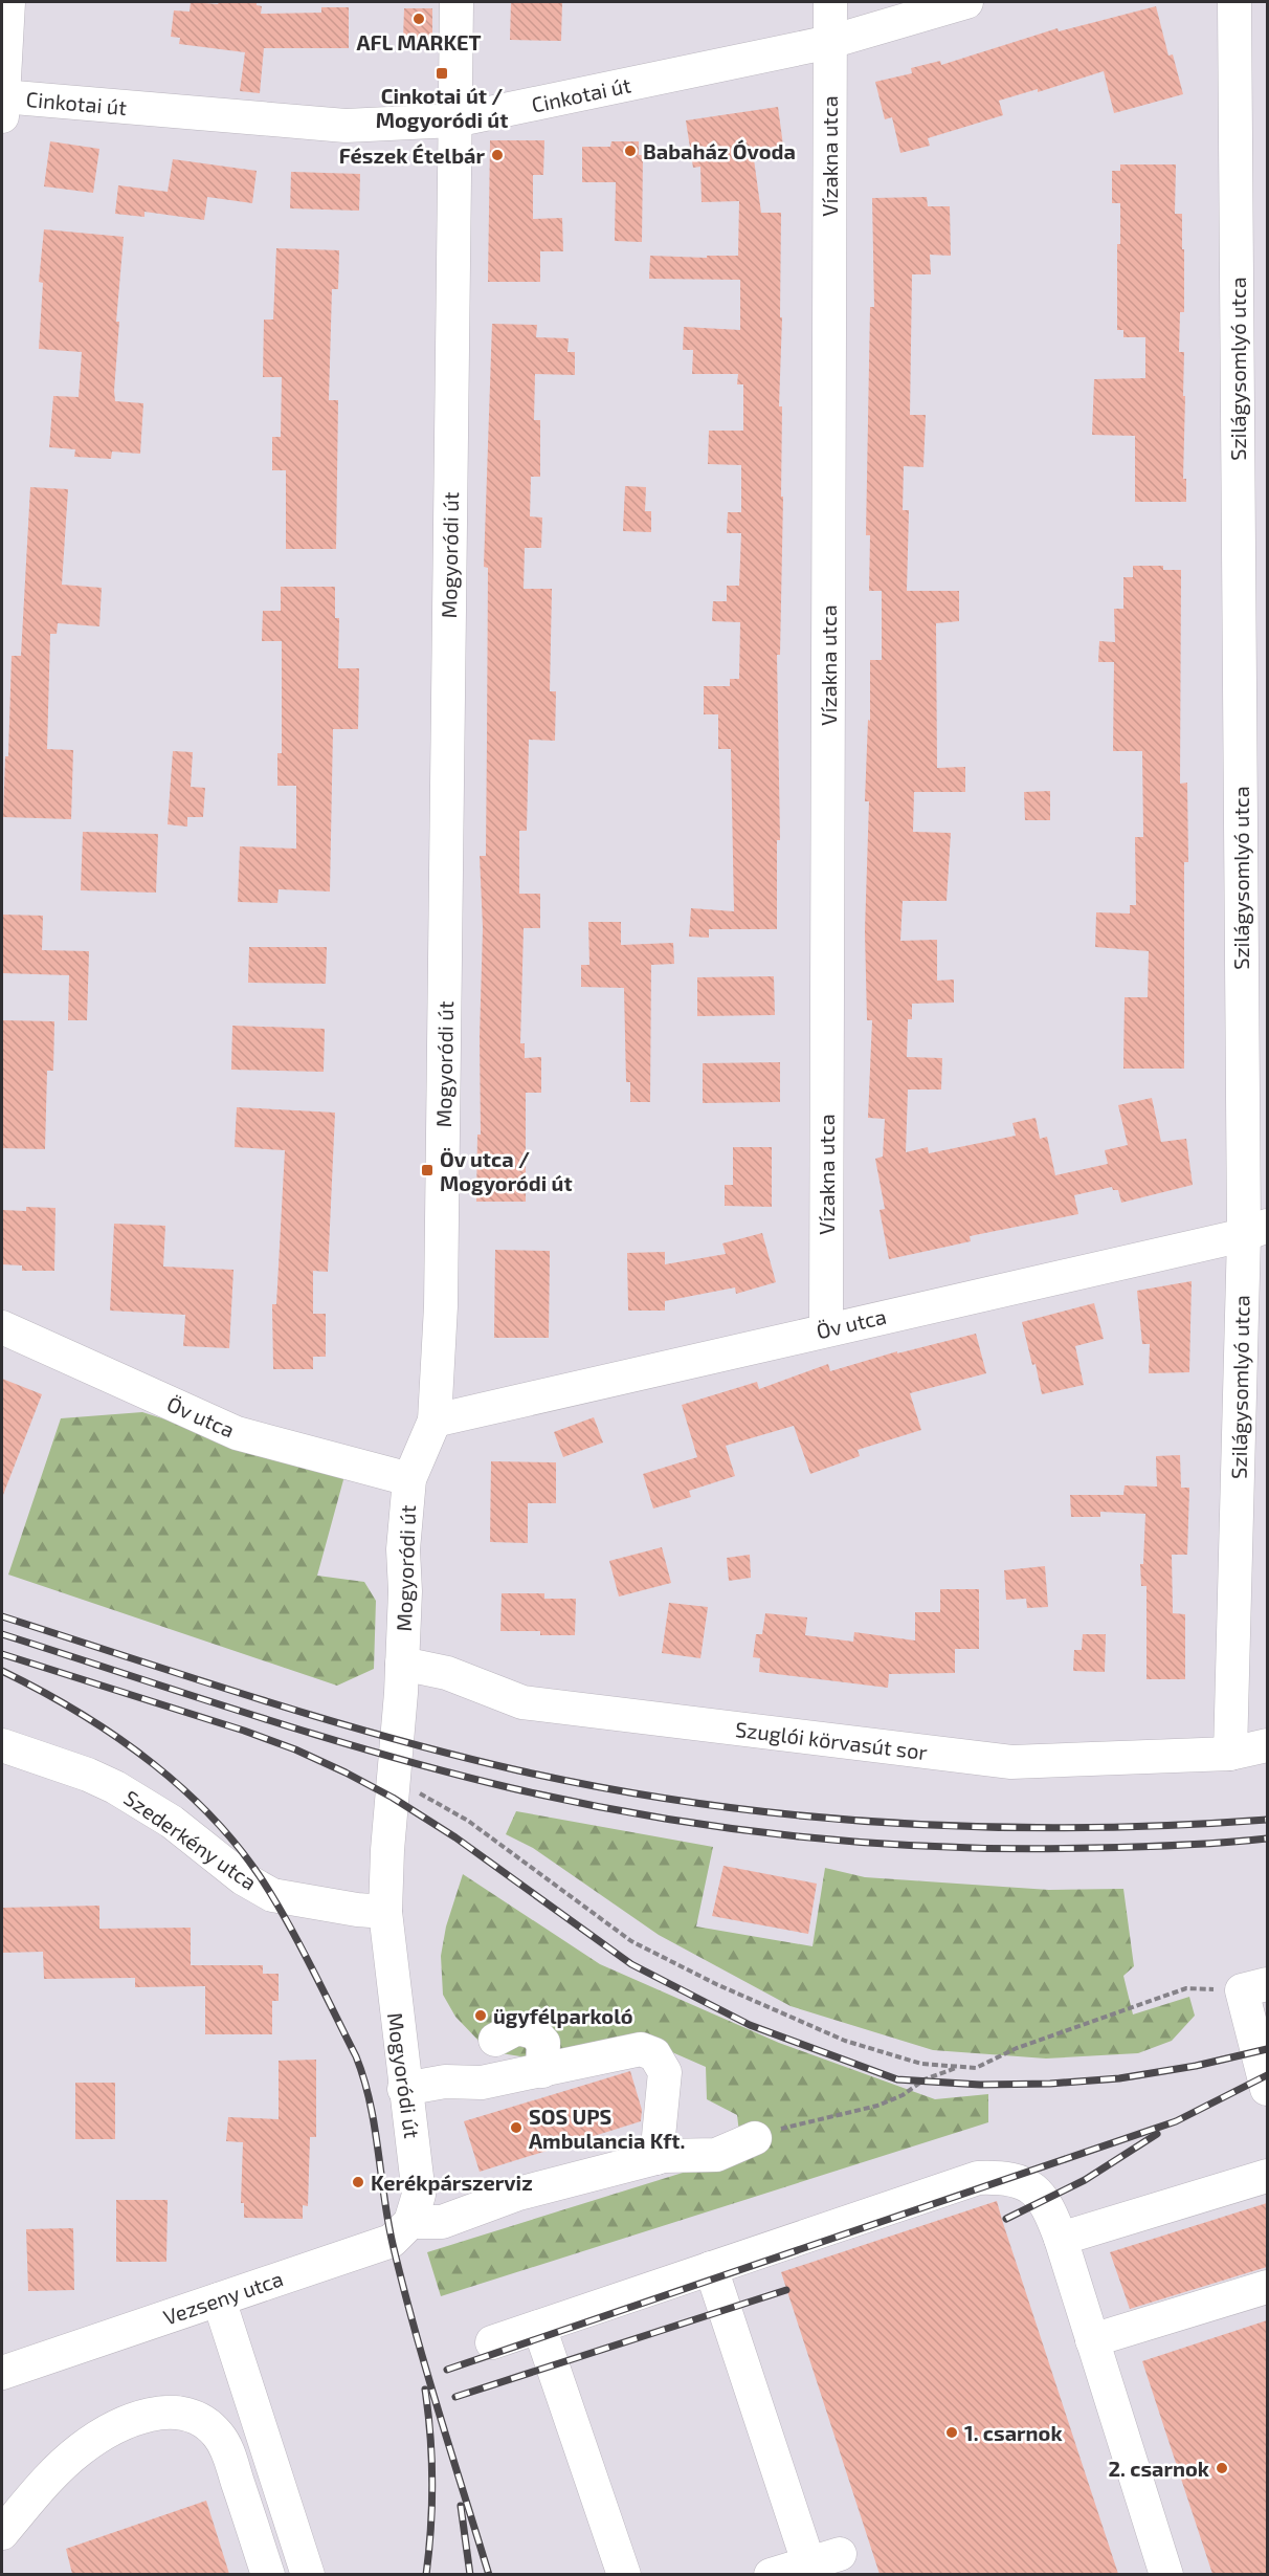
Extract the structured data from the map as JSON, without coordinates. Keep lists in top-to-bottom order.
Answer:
{
  "streets": {
    "street": [
      "Cinkotai út",
      "Vízakna utca",
      "Szilágysomlyó utca",
      "Mogyoródi út",
      "Öv utca",
      "Szuglói körvasút sor",
      "Szederkény utca",
      "Vezseny utca"
    ]
  },
  "crossings": [
    ["Cinkotai út", "Vízakna utca"],
    ["Cinkotai út", "Mogyoródi út"],
    ["Vízakna utca", "Öv utca"],
    ["Szilágysomlyó utca", "Öv utca"],
    ["Szilágysomlyó utca", "Szuglói körvasút sor"],
    ["Mogyoródi út", "Öv utca"],
    ["Mogyoródi út", "Szuglói körvasút sor"],
    ["Mogyoródi út", "Szederkény utca"],
    ["Mogyoródi út", "Vezseny utca"]
  ],
  "places": {
    "other": [
      "AFL MARKET",
      "Babaház Óvoda",
      "Fészek Ételbár",
      "ügyfélparkoló",
      "SOS UPS Ambulancia Kft.",
      "Kerékpárszerviz",
      "1. csarnok",
      "2. csarnok"
    ],
    "transit": ["Cinkotai út / Mogyoródi út", "Öv utca / Mogyoródi út"]
  }
}
